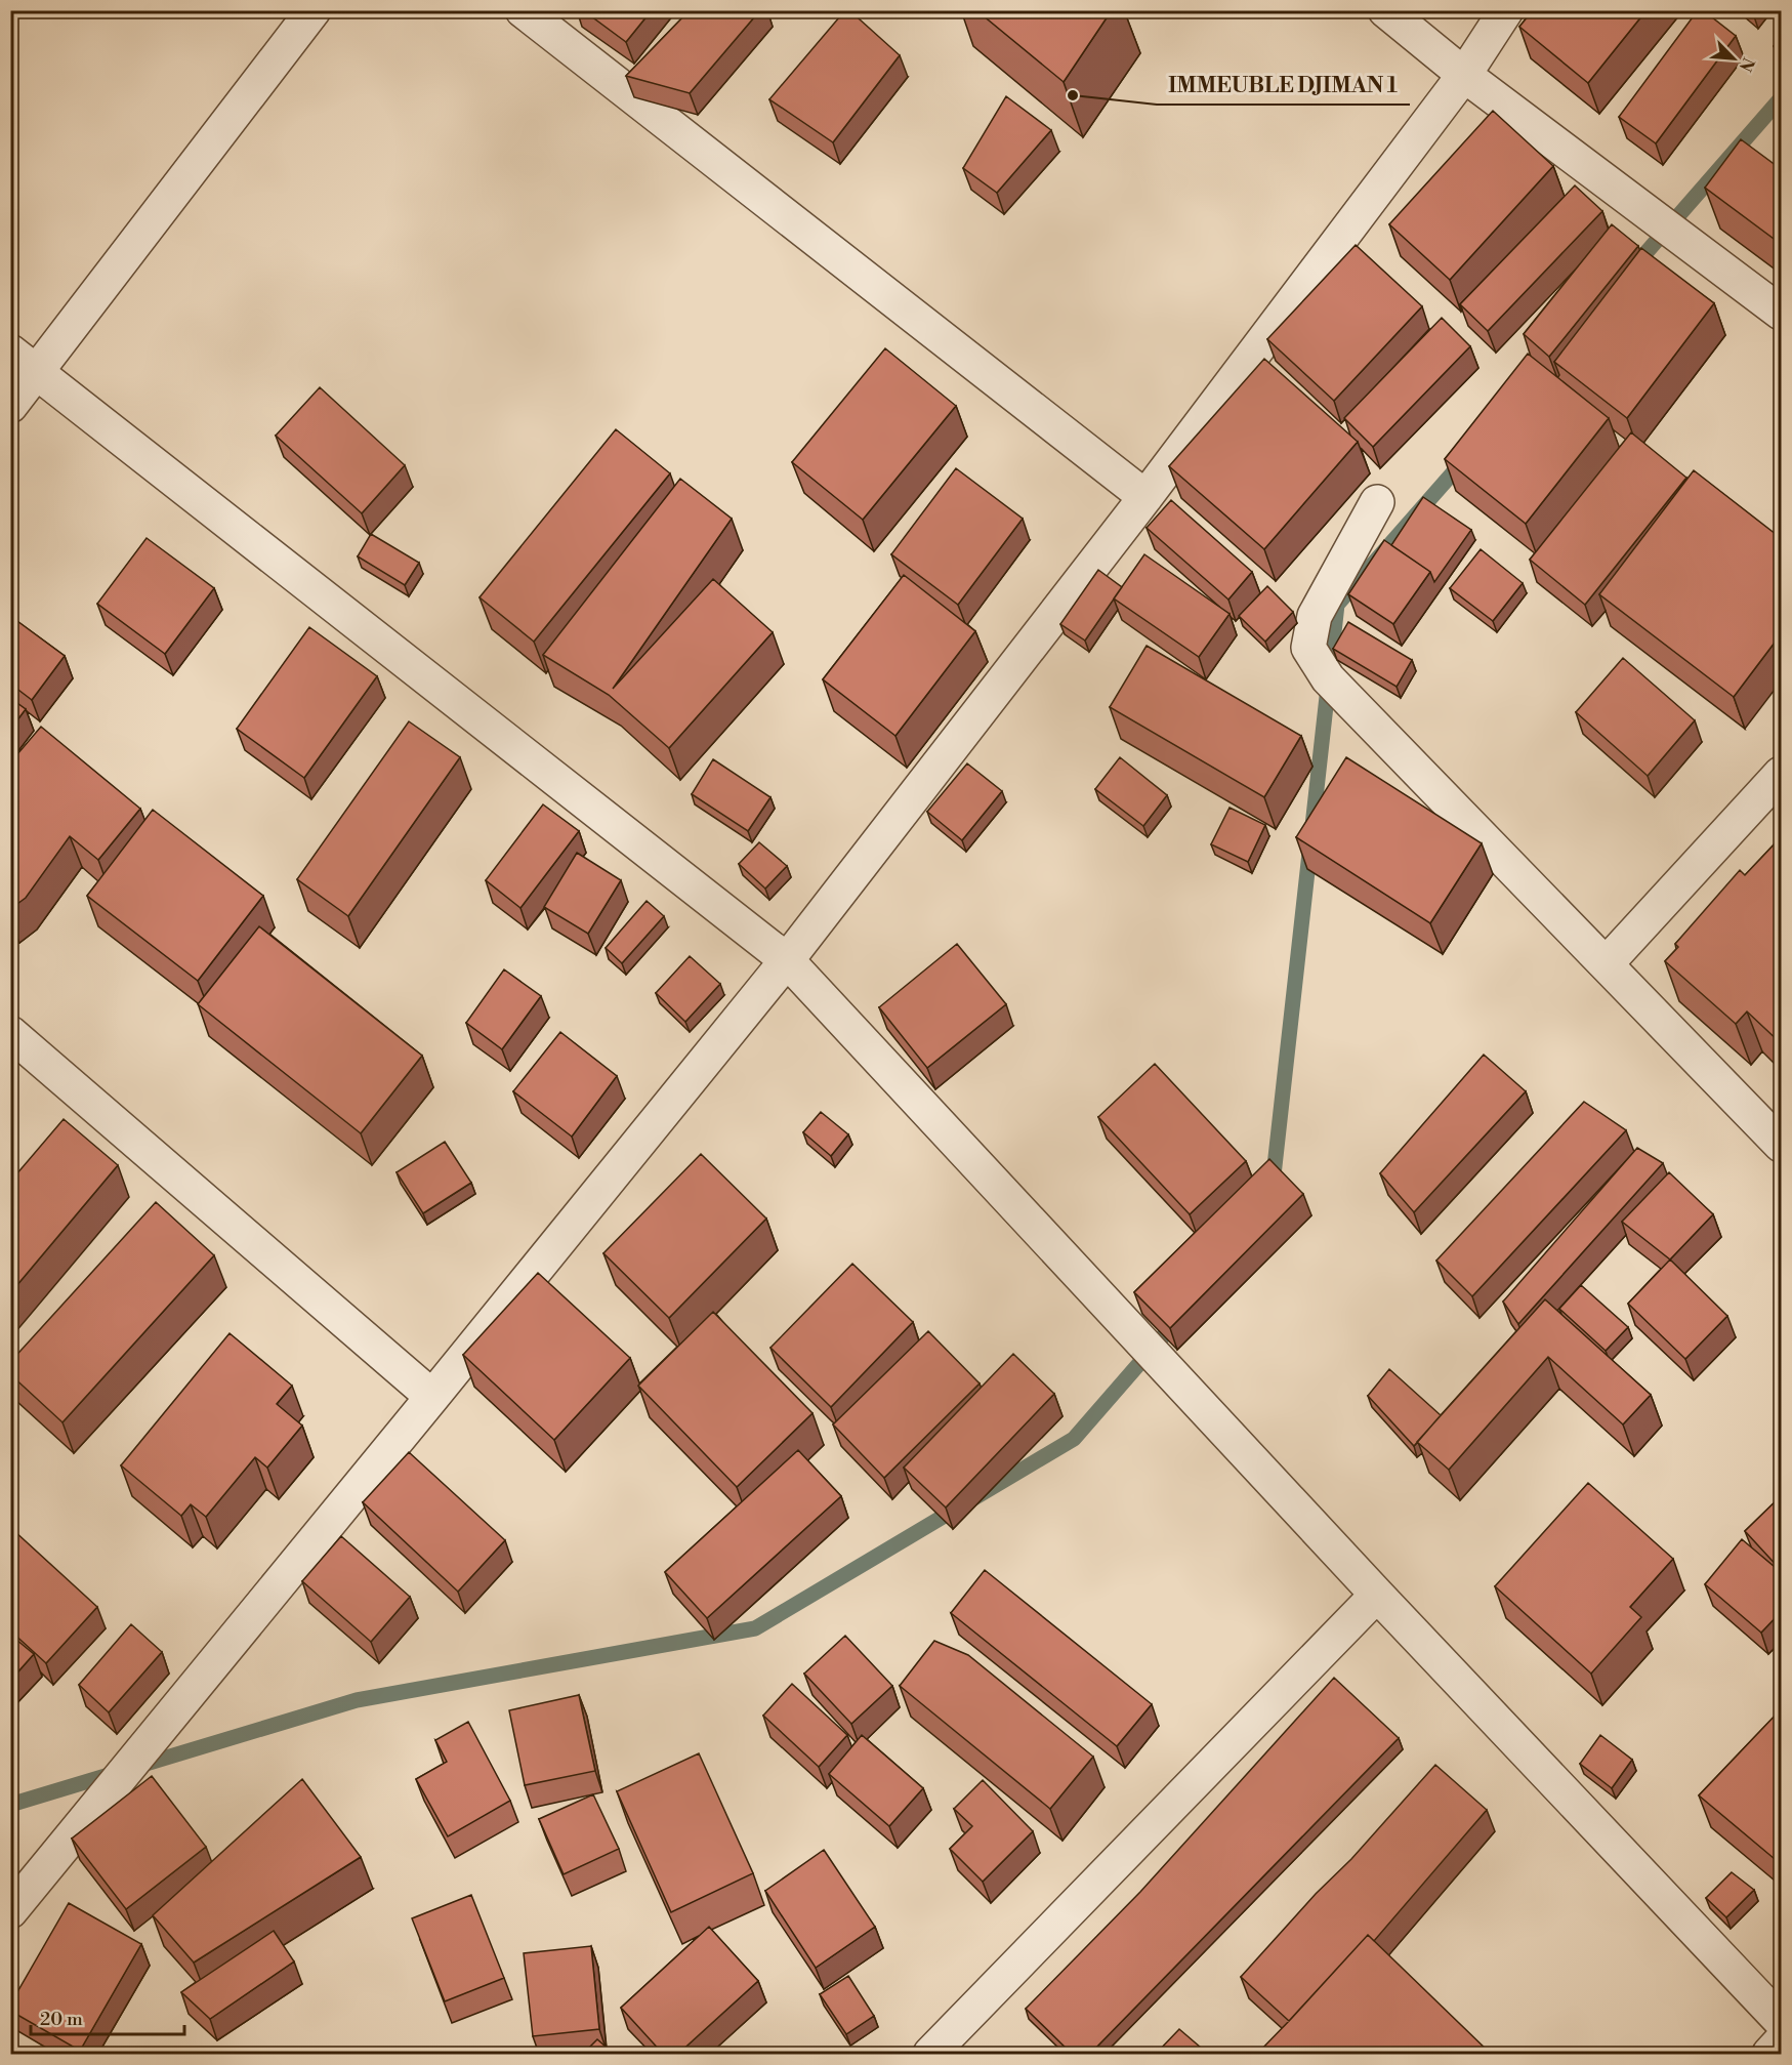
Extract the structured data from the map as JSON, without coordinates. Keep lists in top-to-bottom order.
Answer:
{
  "places": ["IMMEUBLE DJIMAN 1"],
  "scale_bar": "20 m",
  "north": "bottom right"
}
